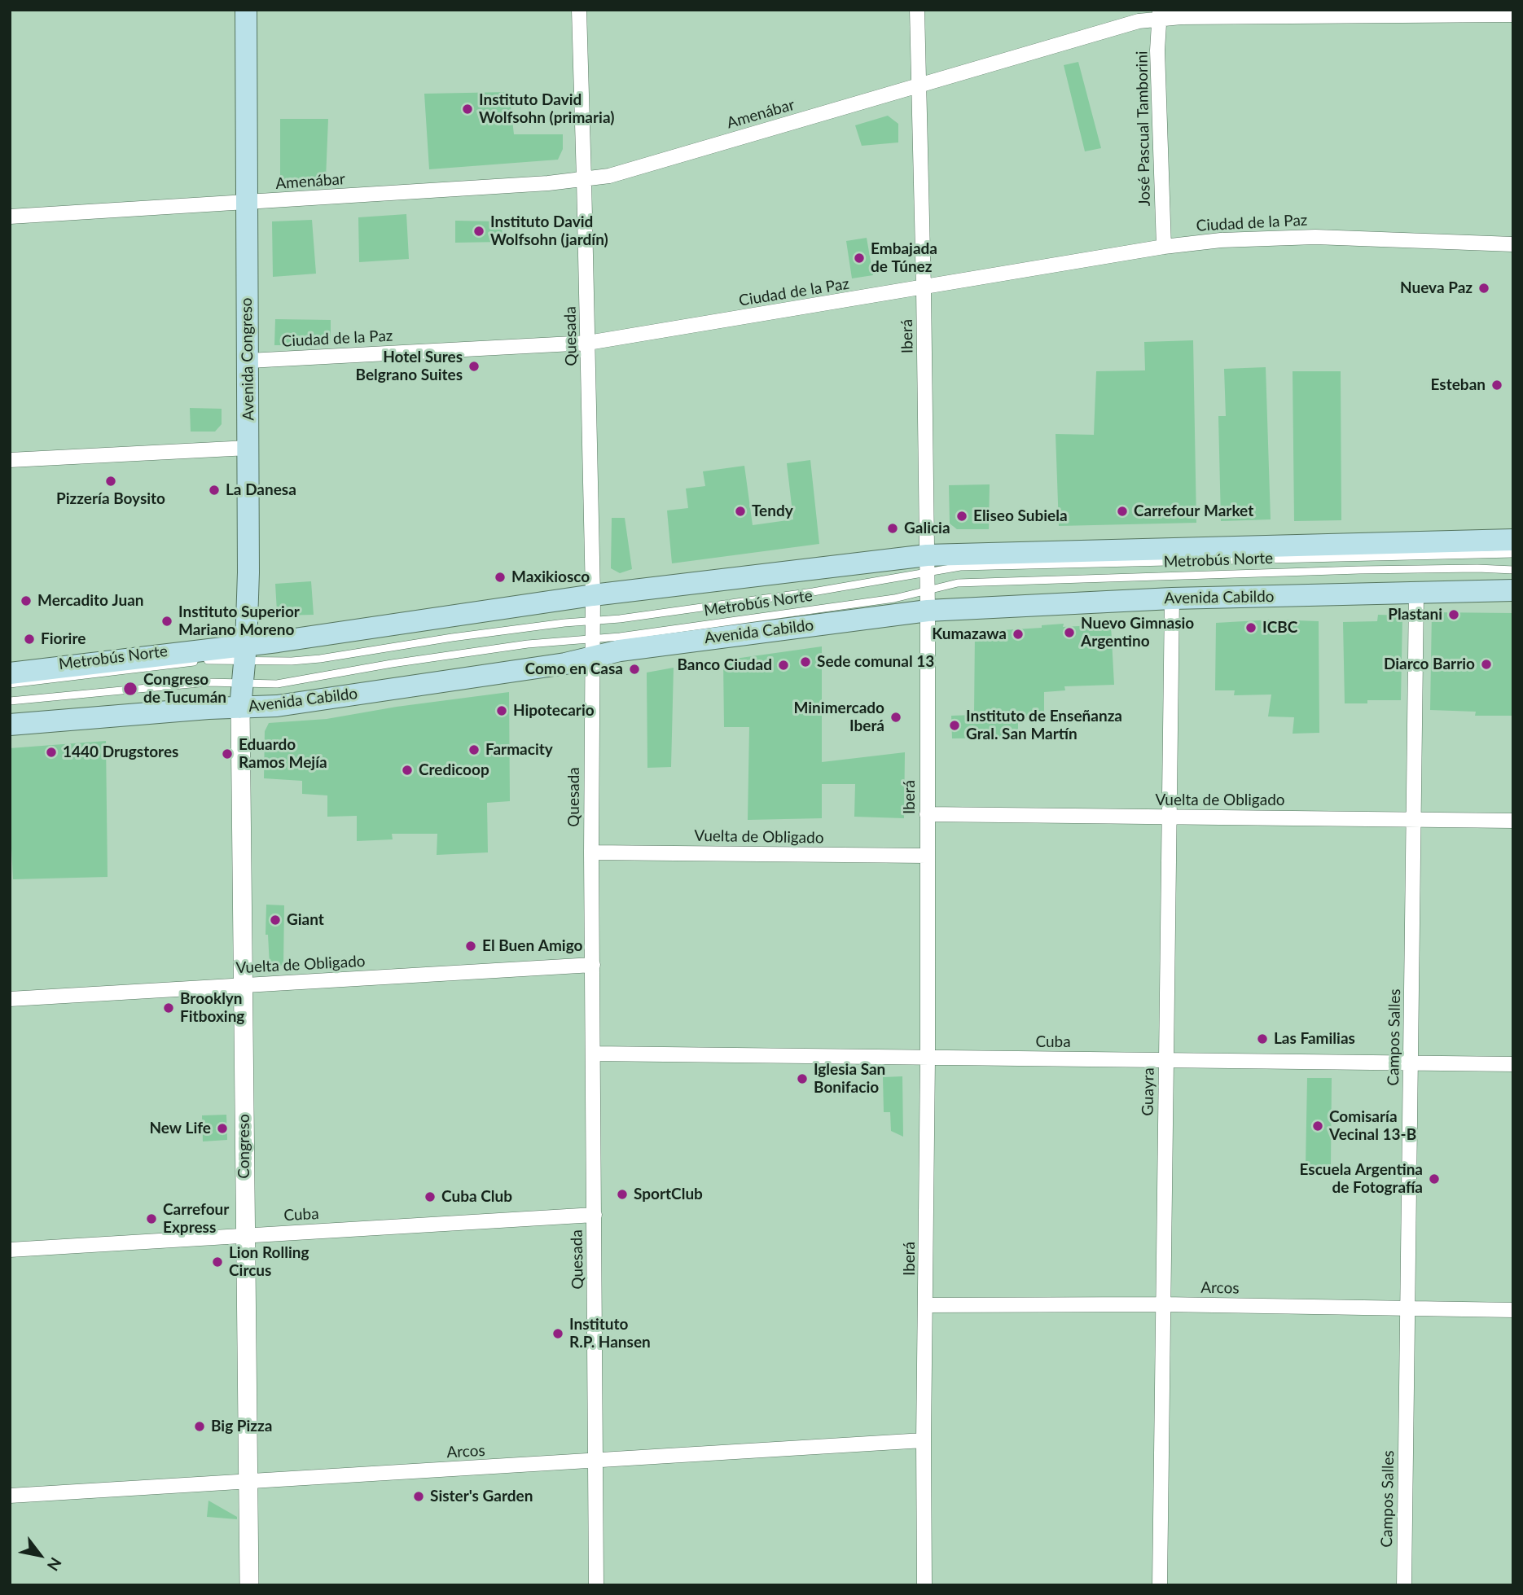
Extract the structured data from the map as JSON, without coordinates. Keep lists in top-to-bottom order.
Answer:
{
  "streets": {
    "main road": ["Avenida Congreso", "Avenida Cabildo"],
    "street": [
      "Amenábar",
      "José Pascual Tamborini",
      "Ciudad de la Paz",
      "Quesada",
      "Iberá",
      "Vuelta de Obligado",
      "Campos Salles",
      "Cuba",
      "Guayra",
      "Congreso",
      "Arcos"
    ],
    "lane": ["Metrobús Norte"]
  },
  "crossings": [
    ["Amenábar", "José Pascual Tamborini"],
    ["Amenábar", "Quesada"],
    ["Amenábar", "Iberá"],
    ["Amenábar", "Avenida Congreso"],
    ["José Pascual Tamborini", "Ciudad de la Paz"],
    ["Ciudad de la Paz", "Quesada"],
    ["Ciudad de la Paz", "Iberá"],
    ["Ciudad de la Paz", "Avenida Congreso"],
    ["Quesada", "Metrobús Norte"],
    ["Quesada", "Avenida Cabildo"],
    ["Quesada", "Vuelta de Obligado"],
    ["Quesada", "Cuba"],
    ["Quesada", "Arcos"],
    ["Iberá", "Metrobús Norte"],
    ["Iberá", "Avenida Cabildo"],
    ["Iberá", "Vuelta de Obligado"],
    ["Iberá", "Cuba"],
    ["Iberá", "Arcos"],
    ["Avenida Congreso", "Metrobús Norte"],
    ["Avenida Congreso", "Avenida Cabildo"],
    ["Avenida Congreso", "Congreso"],
    ["Metrobús Norte", "Avenida Cabildo"],
    ["Avenida Cabildo", "Campos Salles"],
    ["Avenida Cabildo", "Guayra"],
    ["Avenida Cabildo", "Congreso"],
    ["Vuelta de Obligado", "Campos Salles"],
    ["Vuelta de Obligado", "Guayra"],
    ["Vuelta de Obligado", "Congreso"],
    ["Campos Salles", "Cuba"],
    ["Campos Salles", "Arcos"],
    ["Cuba", "Guayra"],
    ["Cuba", "Congreso"],
    ["Guayra", "Arcos"],
    ["Congreso", "Arcos"]
  ],
  "places": [
    "Instituto David Wolfsohn (primaria)",
    "Instituto David Wolfsohn (jardín)",
    "Embajada de Túnez",
    "Nueva Paz",
    "Hotel Sures Belgrano Suites",
    "Esteban",
    "Pizzería Boysito",
    "La Danesa",
    "Tendy",
    "Carrefour Market",
    "Eliseo Subiela",
    "Galicia",
    "Maxikiosco",
    "Mercadito Juan",
    "Plastani",
    "Instituto Superior Mariano Moreno",
    "ICBC",
    "Nuevo Gimnasio Argentino",
    "Kumazawa",
    "Fiorire",
    "Sede comunal 13",
    "Diarco Barrio",
    "Banco Ciudad",
    "Como en Casa",
    "Congreso de Tucumán",
    "Hipotecario",
    "Minimercado Iberá",
    "Instituto de Enseñanza Gral. San Martín",
    "Farmacity",
    "1440 Drugstores",
    "Eduardo Ramos Mejía",
    "Credicoop",
    "Giant",
    "El Buen Amigo",
    "Brooklyn Fitboxing",
    "Las Familias",
    "Iglesia San Bonifacio",
    "Comisaría Vecinal 13-B",
    "New Life",
    "Escuela Argentina de Fotografía",
    "SportClub",
    "Cuba Club",
    "Carrefour Express",
    "Lion Rolling Circus",
    "Instituto R.P. Hansen",
    "Big Pizza",
    "Sister's Garden"
  ],
  "north": "bottom right"
}
